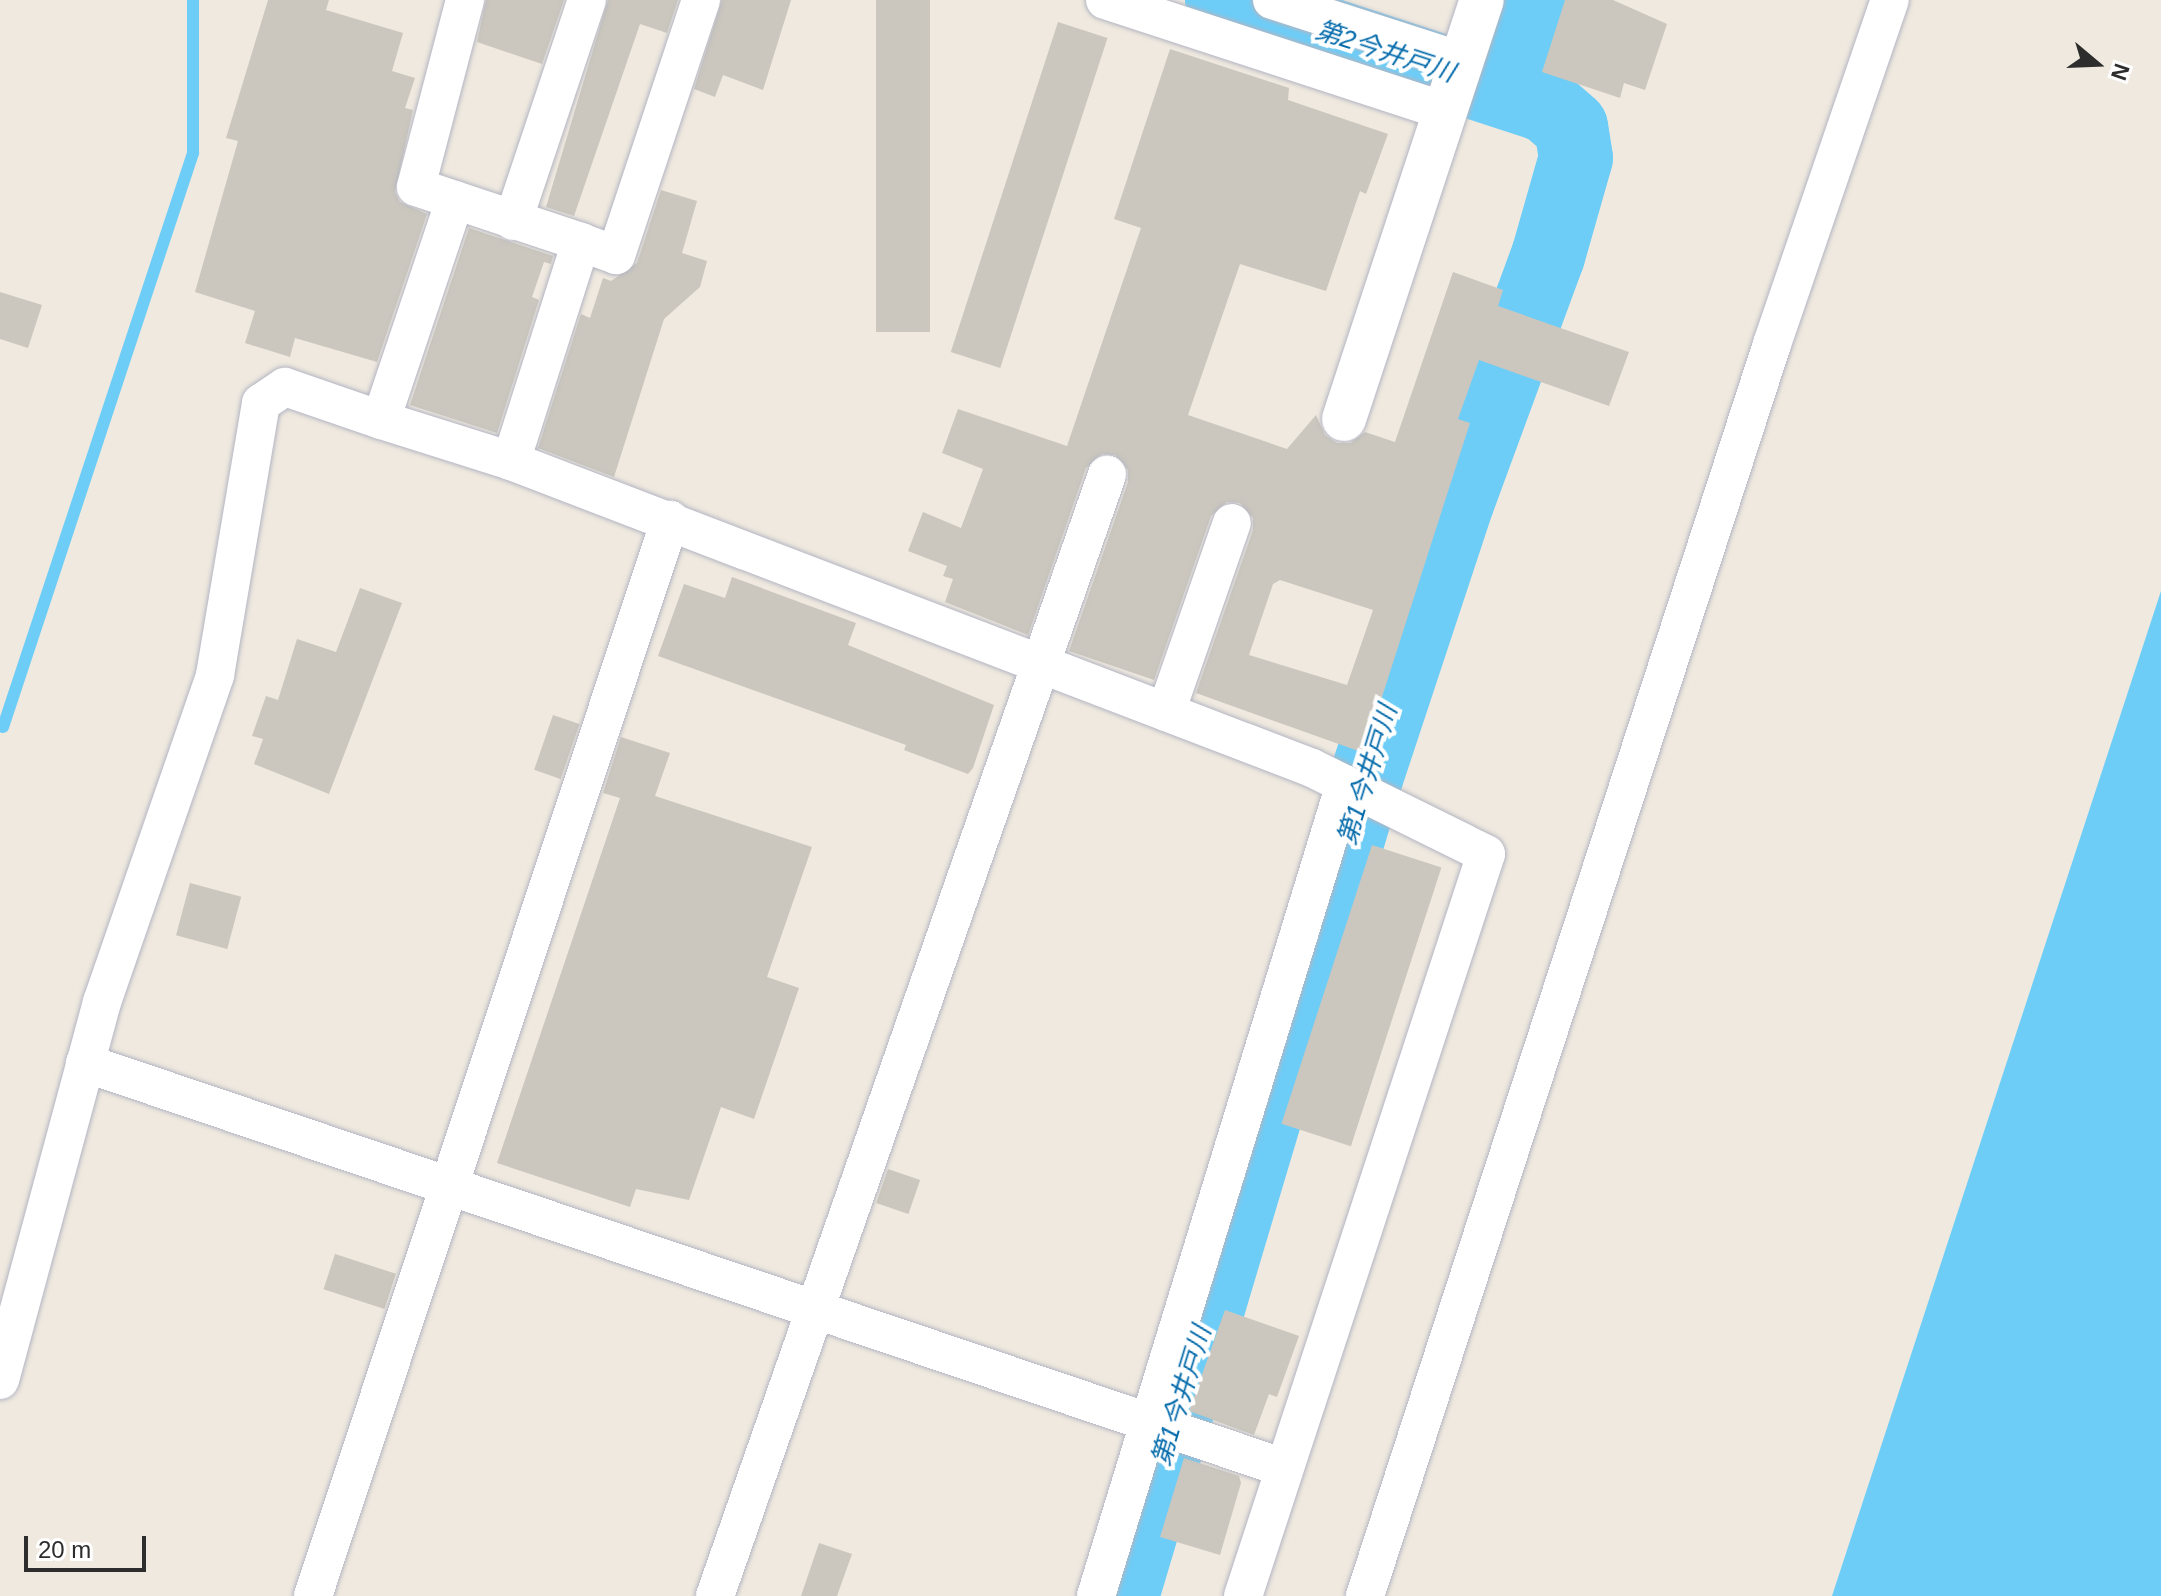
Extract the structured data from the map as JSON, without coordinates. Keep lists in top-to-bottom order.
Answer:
{
  "water": ["第2今井戸川", "第1今井戸川"],
  "scale_bar": "20 m",
  "north": "right"
}
